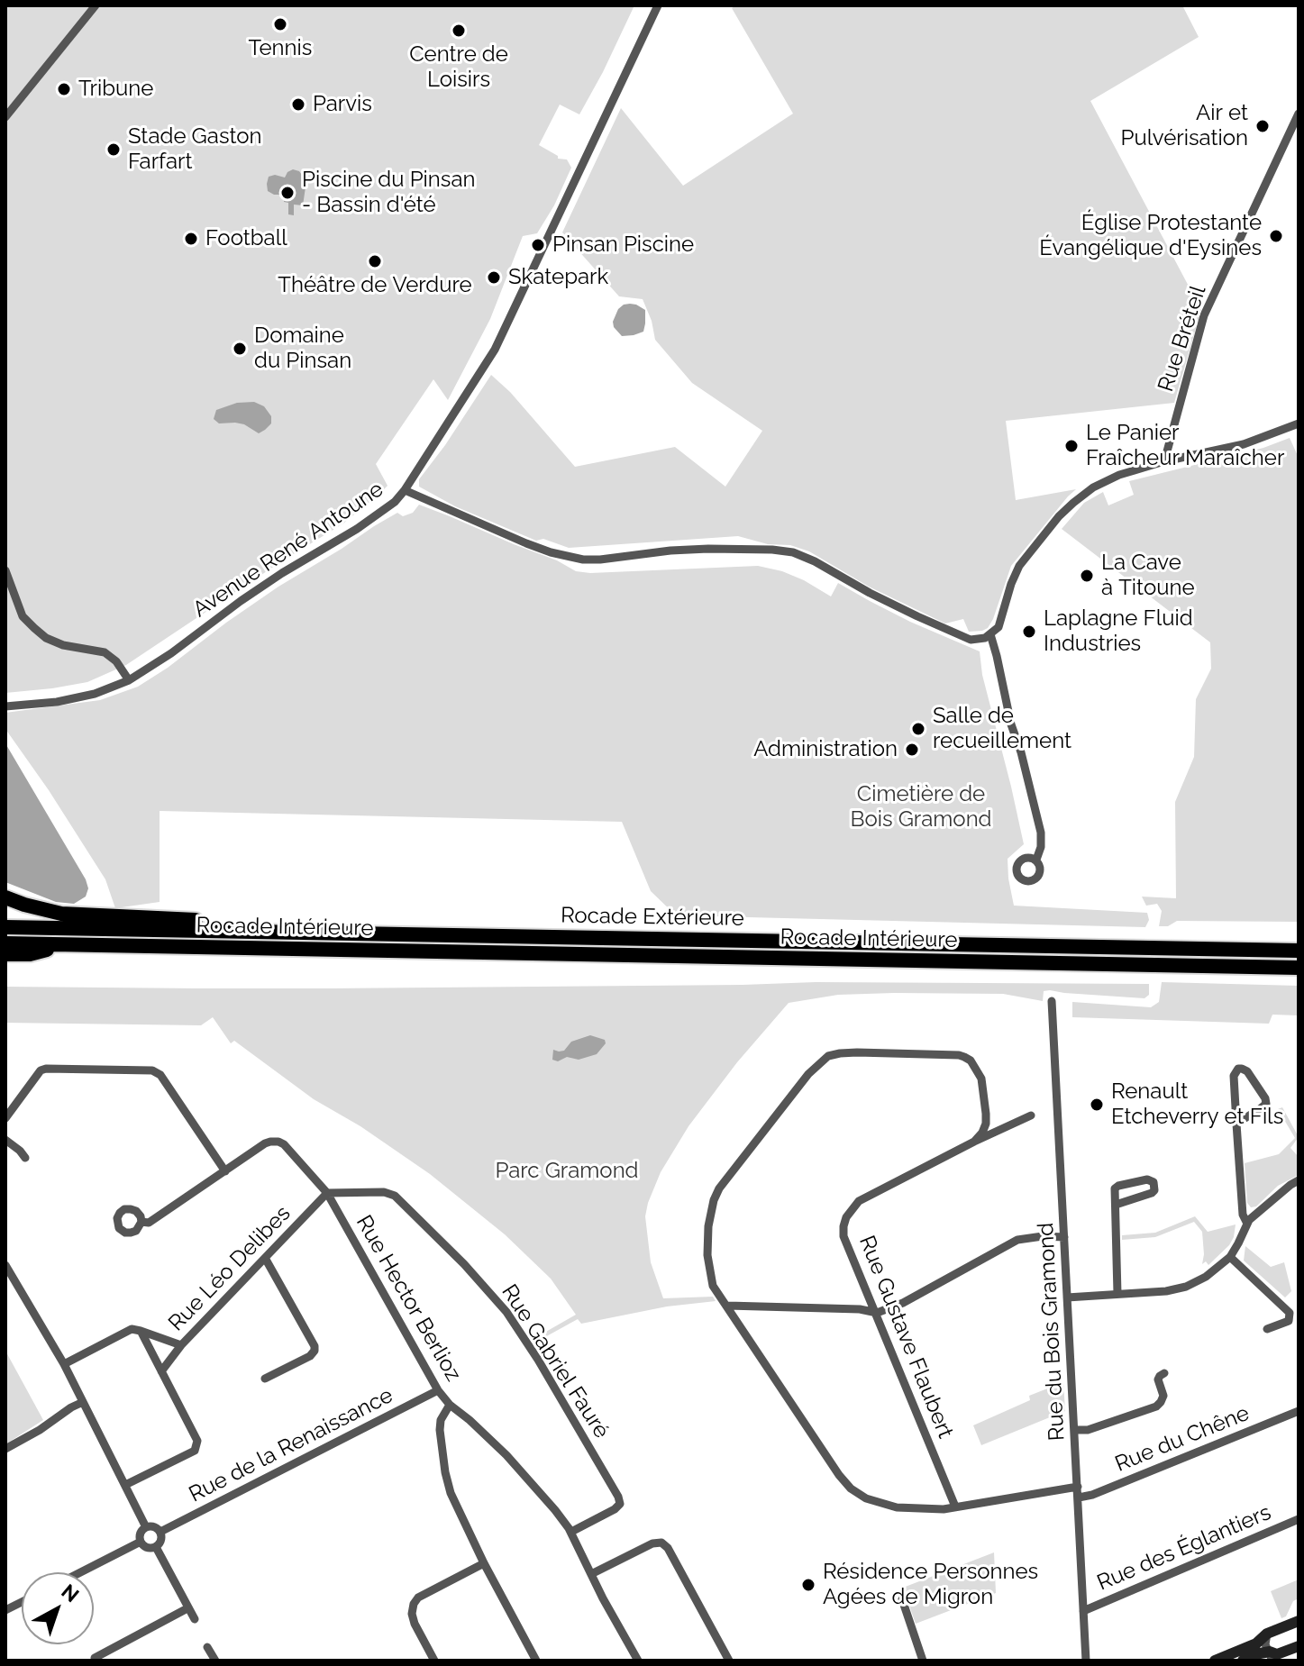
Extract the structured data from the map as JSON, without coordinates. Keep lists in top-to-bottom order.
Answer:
{
  "streets": {
    "highway": ["Rocade Extérieure", "Rocade Intérieure"],
    "street": [
      "Rue Bréteil",
      "Avenue René Antoune",
      "Rue Léo Delibes",
      "Rue Hector Berlioz",
      "Rue du Bois Gramond",
      "Rue Gustave Flaubert",
      "Rue Gabriel Fauré",
      "Rue du Chêne",
      "Rue de la Renaissance",
      "Rue des Églantiers"
    ]
  },
  "crossings": [
    ["Rue Léo Delibes", "Rue Hector Berlioz"],
    ["Rue Léo Delibes", "Rue Gabriel Fauré"],
    ["Rue Hector Berlioz", "Rue Gabriel Fauré"],
    ["Rue Hector Berlioz", "Rue de la Renaissance"],
    ["Rue du Bois Gramond", "Rue du Chêne"],
    ["Rue du Bois Gramond", "Rue des Églantiers"]
  ],
  "parks": ["Cimetière de Bois Gramond", "Parc Gramond"],
  "places": [
    "Tennis",
    "Centre de Loisirs",
    "Tribune",
    "Parvis",
    "Air et Pulvérisation",
    "Stade Gaston Farfart",
    "Piscine du Pinsan - Bassin d'été",
    "Église Protestante Évangélique d'Eysines",
    "Football",
    "Pinsan Piscine",
    "Théâtre de Verdure",
    "Skatepark",
    "Domaine du Pinsan",
    "Le Panier Fraîcheur Maraîcher",
    "La Cave à Titoune",
    "Laplagne Fluid Industries",
    "Salle de recueillement",
    "Administration",
    "Renault Etcheverry et Fils",
    "Résidence Personnes Agées de Migron"
  ],
  "north": "top right"
}
